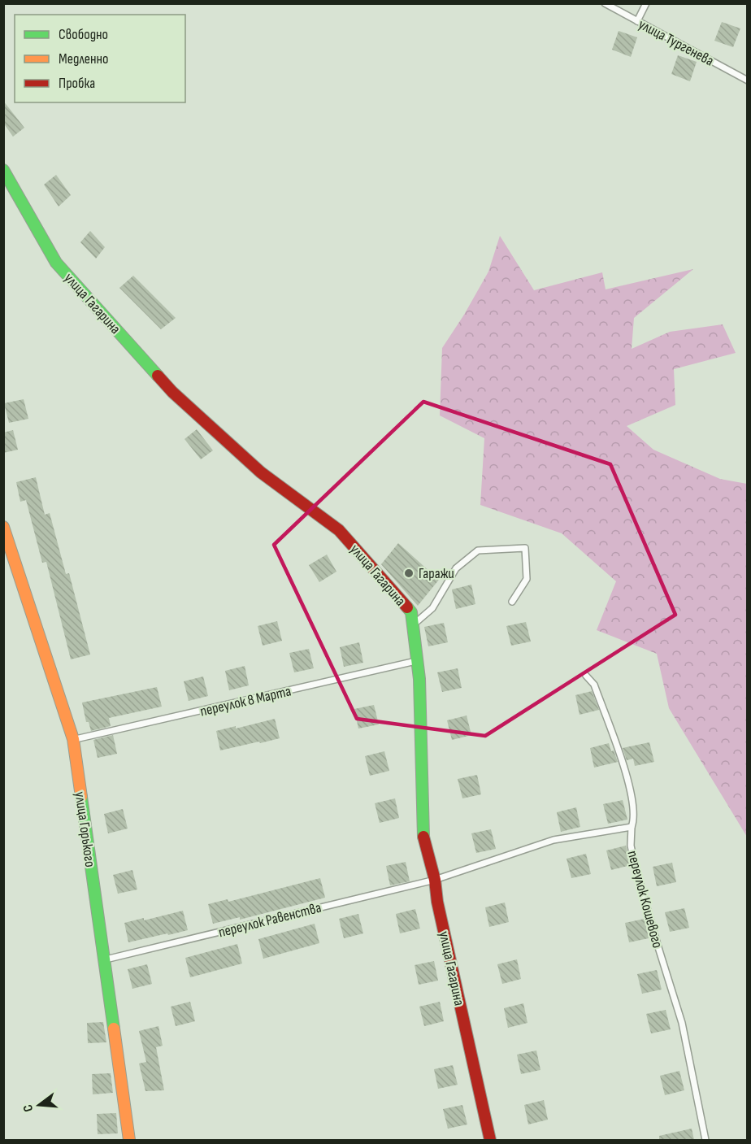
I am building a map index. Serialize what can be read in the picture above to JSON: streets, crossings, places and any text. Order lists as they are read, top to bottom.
{
  "streets": {
    "street": ["улица Гагарина", "улица Горького"],
    "lane": [
      "улица Тургенева",
      "переулок 8 Марта",
      "переулок Кошевого",
      "переулок Равенства"
    ]
  },
  "crossings": [
    ["улица Гагарина", "переулок 8 Марта"],
    ["улица Гагарина", "переулок Равенства"],
    ["переулок 8 Марта", "улица Горького"],
    ["улица Горького", "переулок Равенства"]
  ],
  "places": ["Гаражи"],
  "legend": ["Свободно", "Медленно", "Пробка"],
  "north": "left"
}
